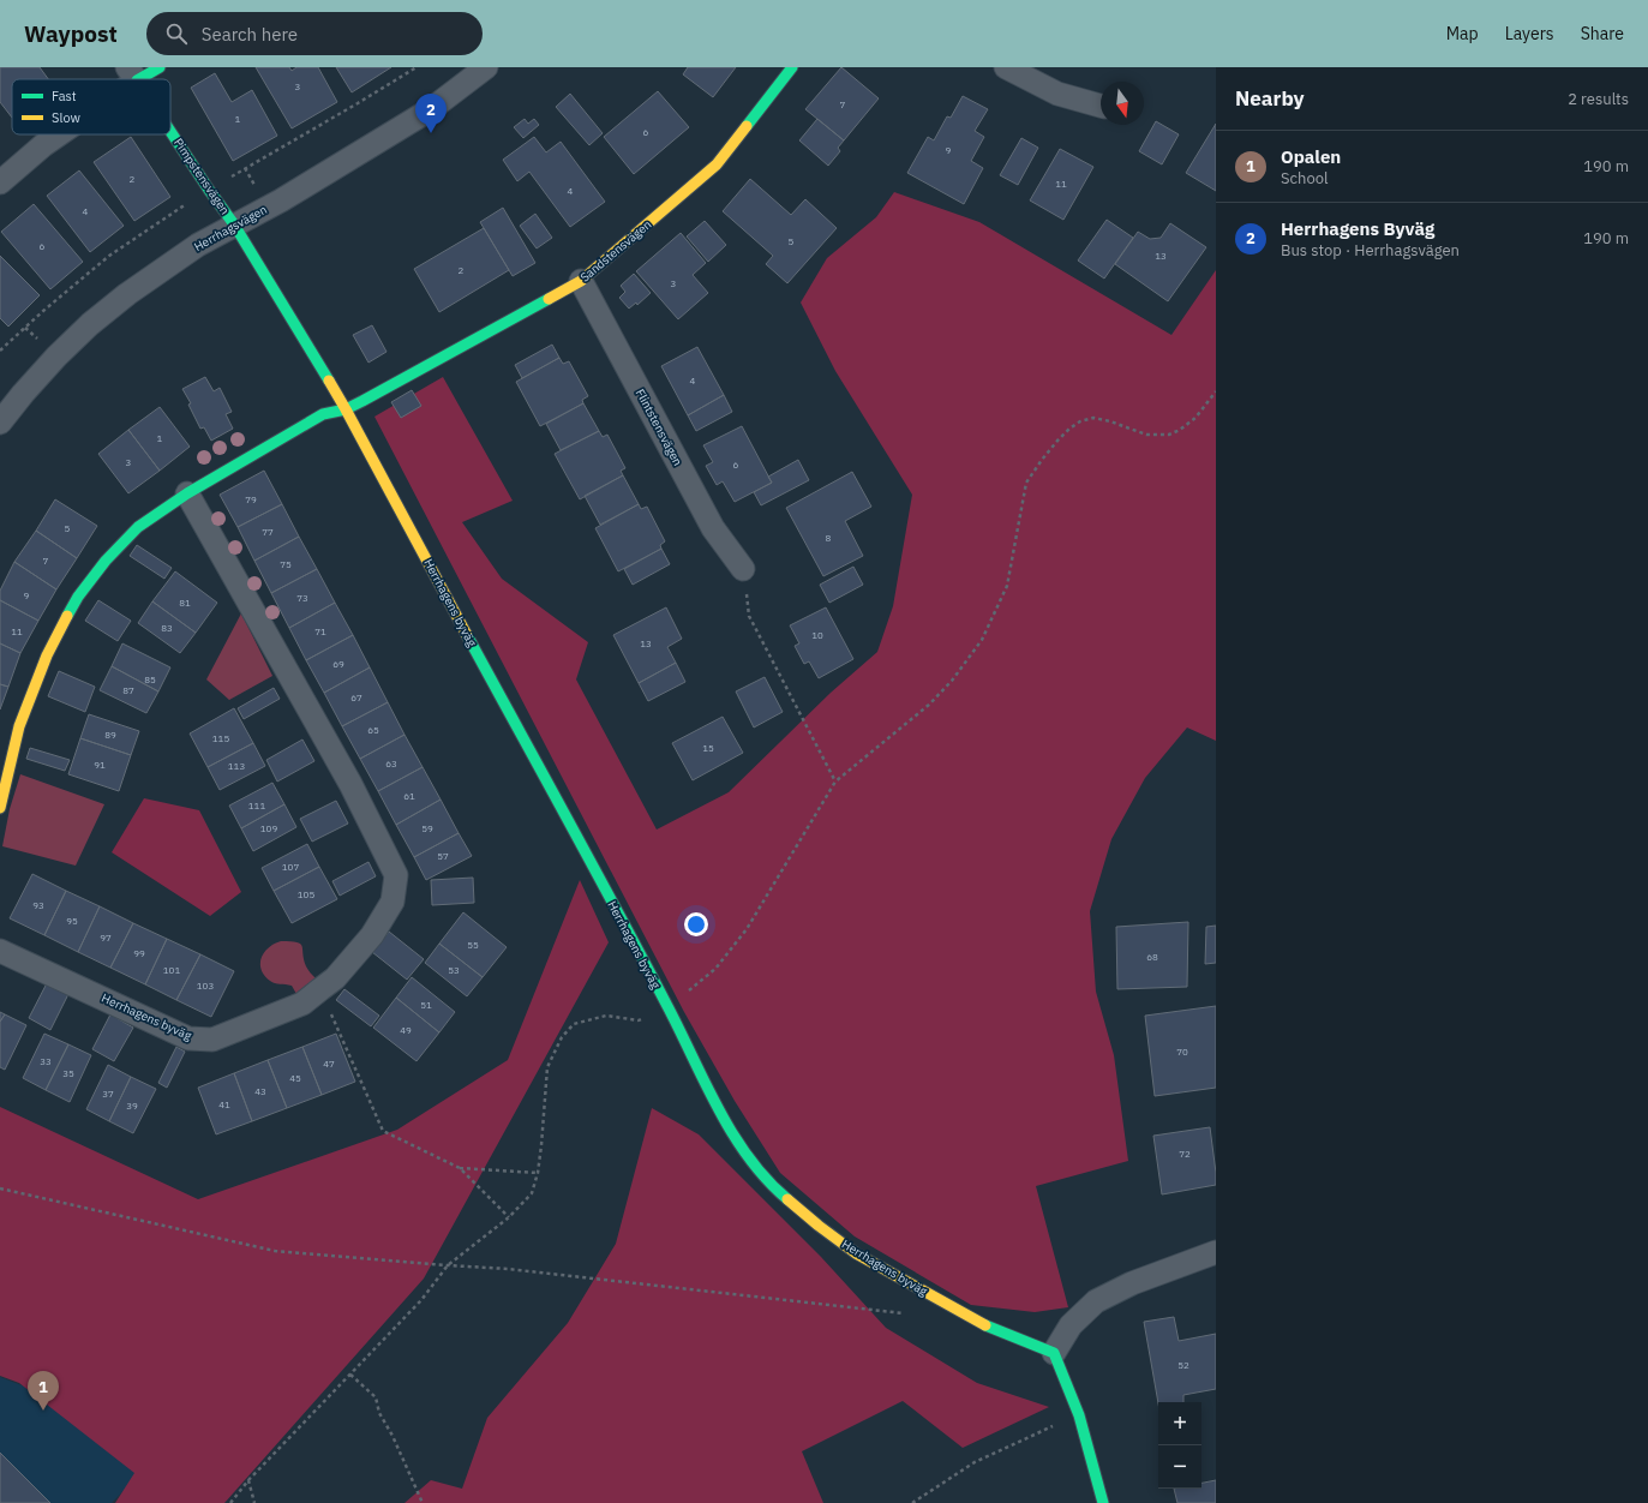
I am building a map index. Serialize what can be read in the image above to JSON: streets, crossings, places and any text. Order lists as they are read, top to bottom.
{
  "streets": {
    "street": [
      "Pimpstensvägen",
      "Herrhagsvägen",
      "Sandstensvägen",
      "Flintstensvägen",
      "Herrhagens byväg"
    ]
  },
  "crossings": [
    ["Pimpstensvägen", "Herrhagsvägen"],
    ["Pimpstensvägen", "Herrhagens byväg"],
    ["Herrhagsvägen", "Herrhagens byväg"],
    ["Sandstensvägen", "Flintstensvägen"],
    ["Sandstensvägen", "Herrhagens byväg"]
  ],
  "house_numbers": [
    "3",
    "7",
    "1",
    "6",
    "9",
    "2",
    "11",
    "4",
    "4",
    "5",
    "6",
    "13",
    "2",
    "3",
    "4",
    "1",
    "3",
    "6",
    "79",
    "5",
    "77",
    "8",
    "7",
    "75",
    "9",
    "73",
    "81",
    "83",
    "11",
    "71",
    "10",
    "13",
    "69",
    "85",
    "87",
    "67",
    "65",
    "89",
    "115",
    "15",
    "63",
    "91",
    "113",
    "61",
    "111",
    "109",
    "59",
    "57",
    "107",
    "105",
    "93",
    "95",
    "97",
    "55",
    "99",
    "68",
    "101",
    "53",
    "103",
    "51",
    "49",
    "70",
    "33",
    "47",
    "35",
    "45",
    "43",
    "37",
    "41",
    "39",
    "72",
    "52"
  ],
  "legend": ["Fast", "Slow"],
  "north": "bottom",
  "page": {
    "header": "Waypost",
    "search": "Search here",
    "nav": ["Map", "Layers", "Share"],
    "heading": ["Nearby", "2 results"],
    "pins": ["2", "1"],
    "list": [
      {
        "mark": "1",
        "name": "Opalen",
        "note": "School",
        "value": "190 m"
      },
      {
        "mark": "2",
        "name": "Herrhagens Byväg",
        "note": "Bus stop · Herrhagsvägen",
        "value": "190 m"
      }
    ],
    "map_buttons": ["+", "−"]
  }
}
